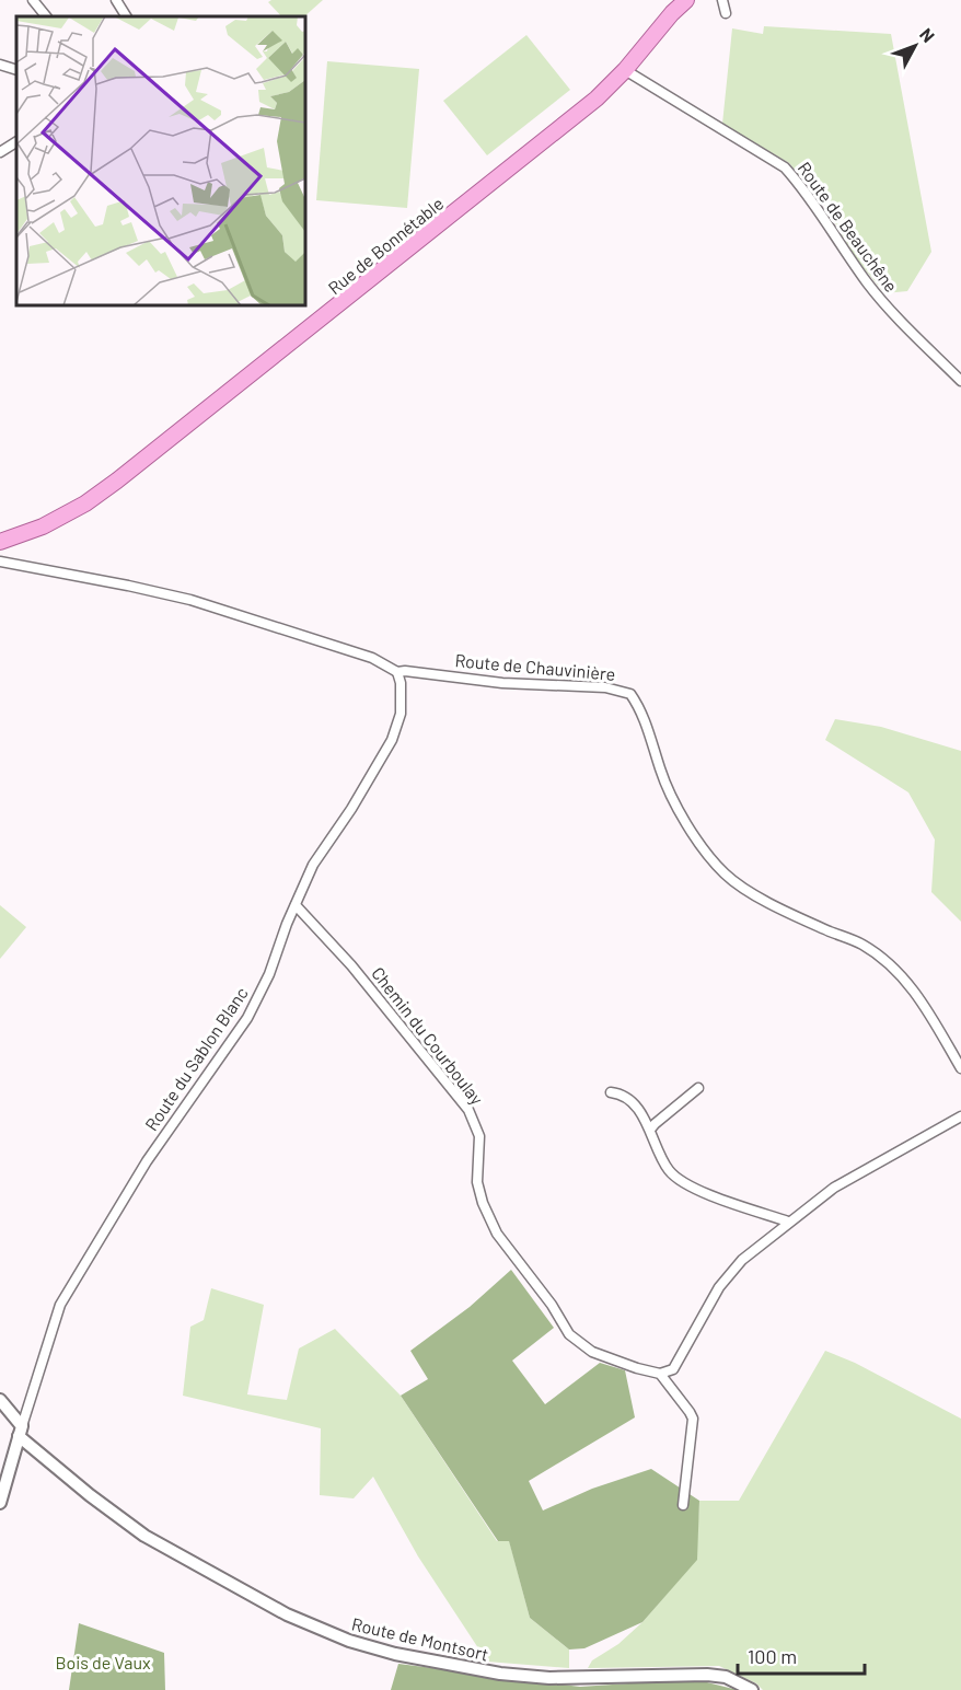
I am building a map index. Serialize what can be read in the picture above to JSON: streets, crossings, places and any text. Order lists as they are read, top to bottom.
{
  "streets": {
    "main road": ["Rue de Bonnétable"],
    "street": [
      "Route de Beauchêne",
      "Route de Chauvinière",
      "Chemin du Courboulay",
      "Route du Sablon Blanc",
      "Route de Montsort"
    ]
  },
  "crossings": [
    ["Route de Beauchêne", "Rue de Bonnétable"],
    ["Route de Chauvinière", "Route du Sablon Blanc"],
    ["Chemin du Courboulay", "Route du Sablon Blanc"],
    ["Route du Sablon Blanc", "Route de Montsort"]
  ],
  "parks": ["Bois de Vaux"],
  "scale_bar": "100 m",
  "north": "top right"
}
